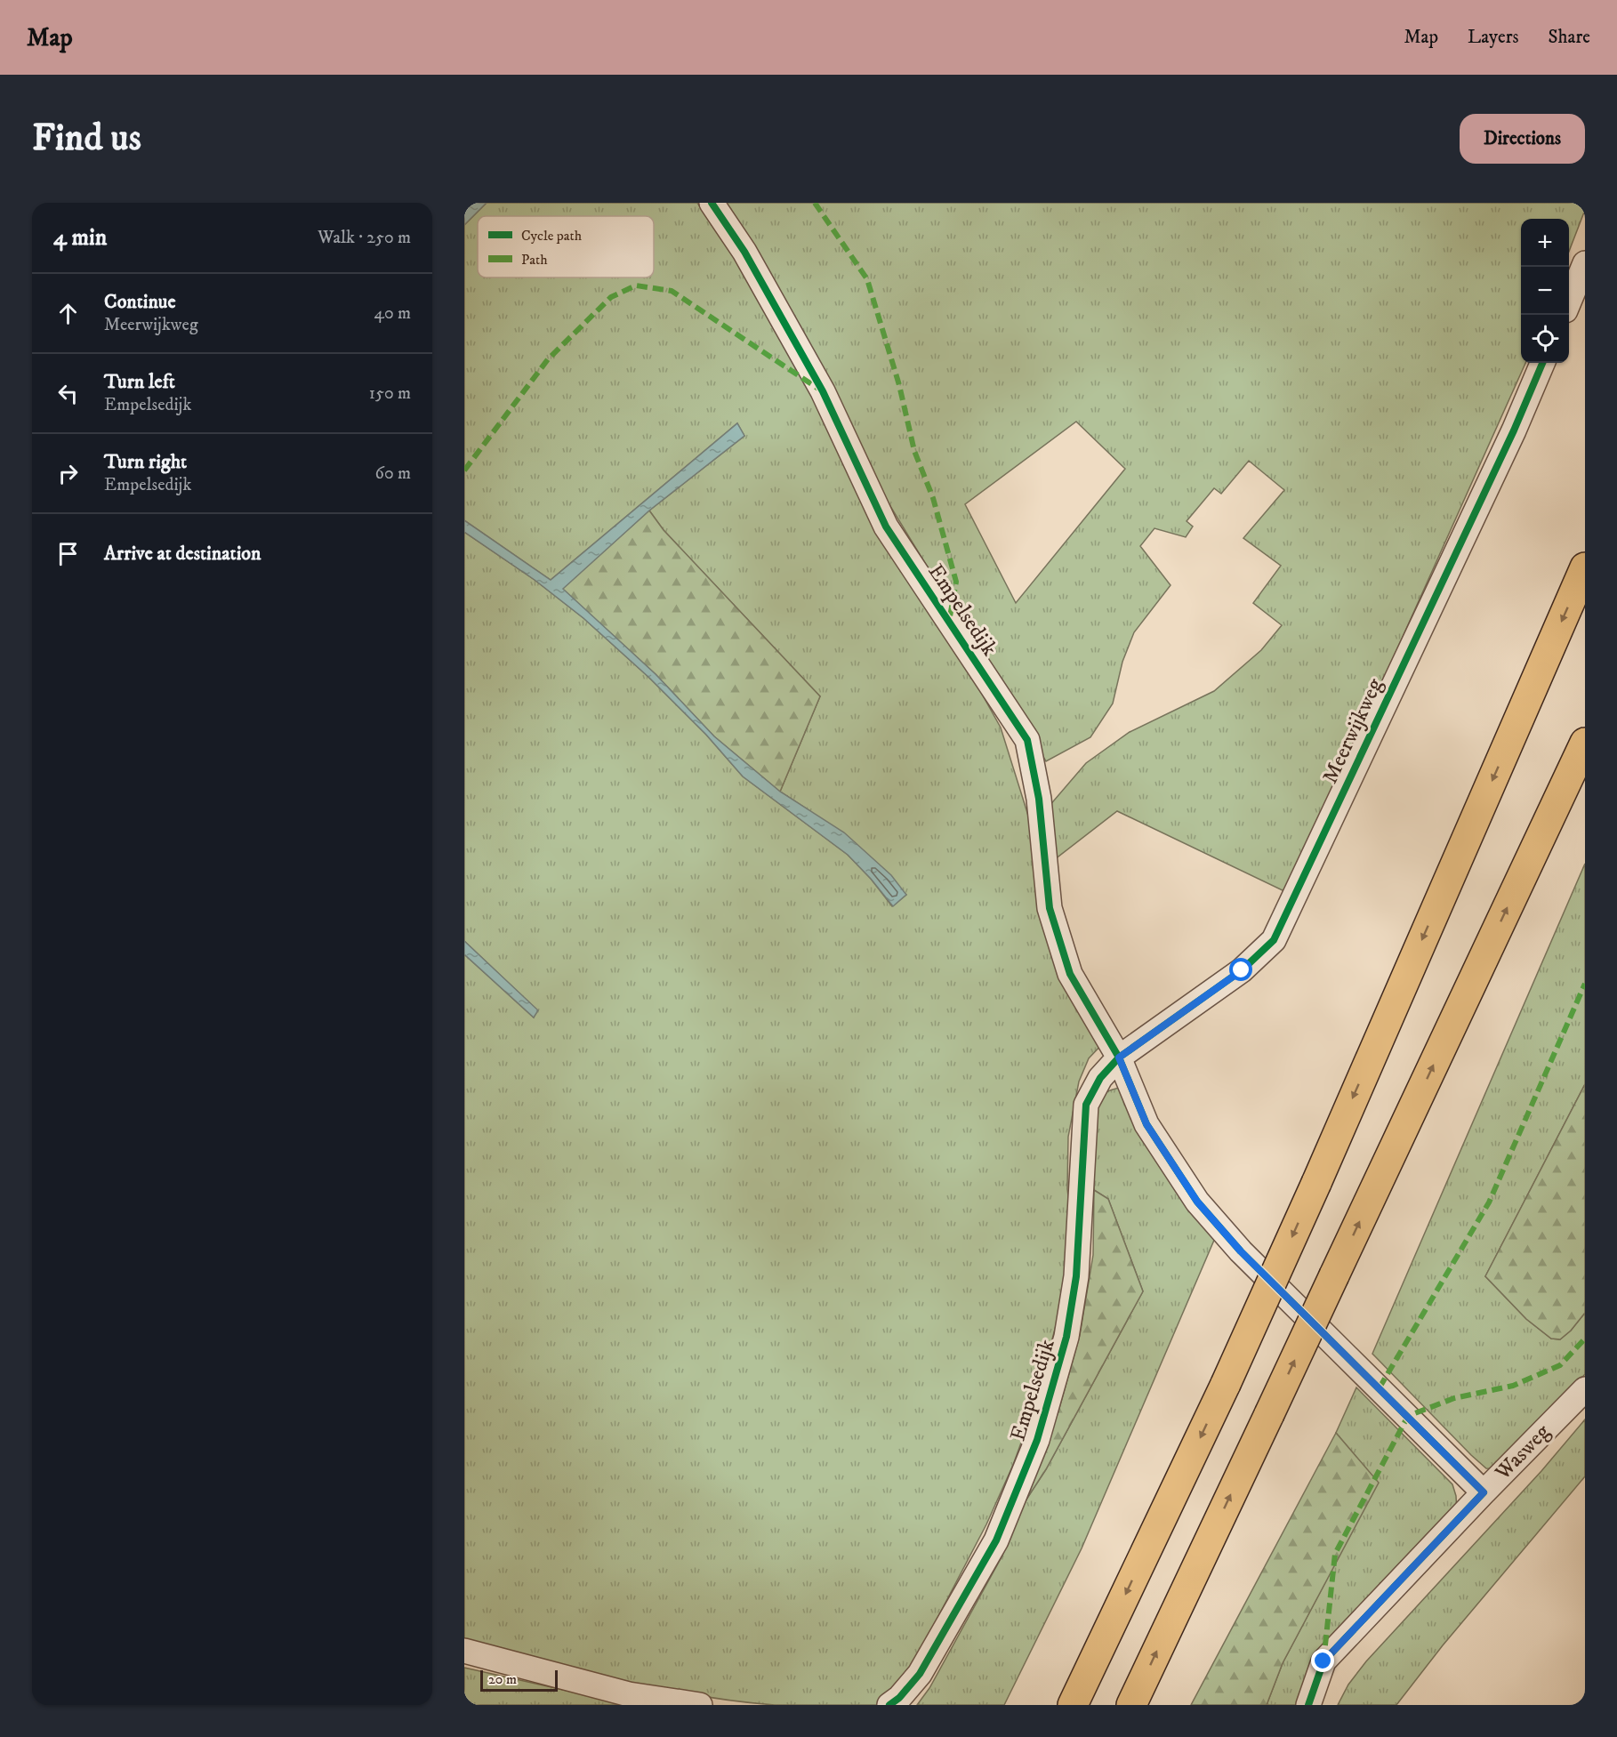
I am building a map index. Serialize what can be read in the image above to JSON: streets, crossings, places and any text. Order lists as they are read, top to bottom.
{
  "streets": {
    "street": ["Empelsedijk", "Meerwijkweg", "Wasweg"]
  },
  "crossings": [
    ["Empelsedijk", "Meerwijkweg"],
    ["Empelsedijk", "Wasweg"]
  ],
  "legend": ["Cycle path", "Path"],
  "scale_bar": "20 m",
  "page": {
    "header": "Map",
    "nav": ["Map", "Layers", "Share"],
    "buttons": "Directions",
    "title": "Find us",
    "heading": ["4 min", "Walk · 250 m"],
    "map_buttons": ["+", "−"],
    "list": [
      ["Continue", "Meerwijkweg", "40 m"],
      ["Turn left", "Empelsedijk", "150 m"],
      ["Turn right", "Empelsedijk", "60 m"],
      "Arrive at destination"
    ],
    "scale": "20 m"
  }
}
